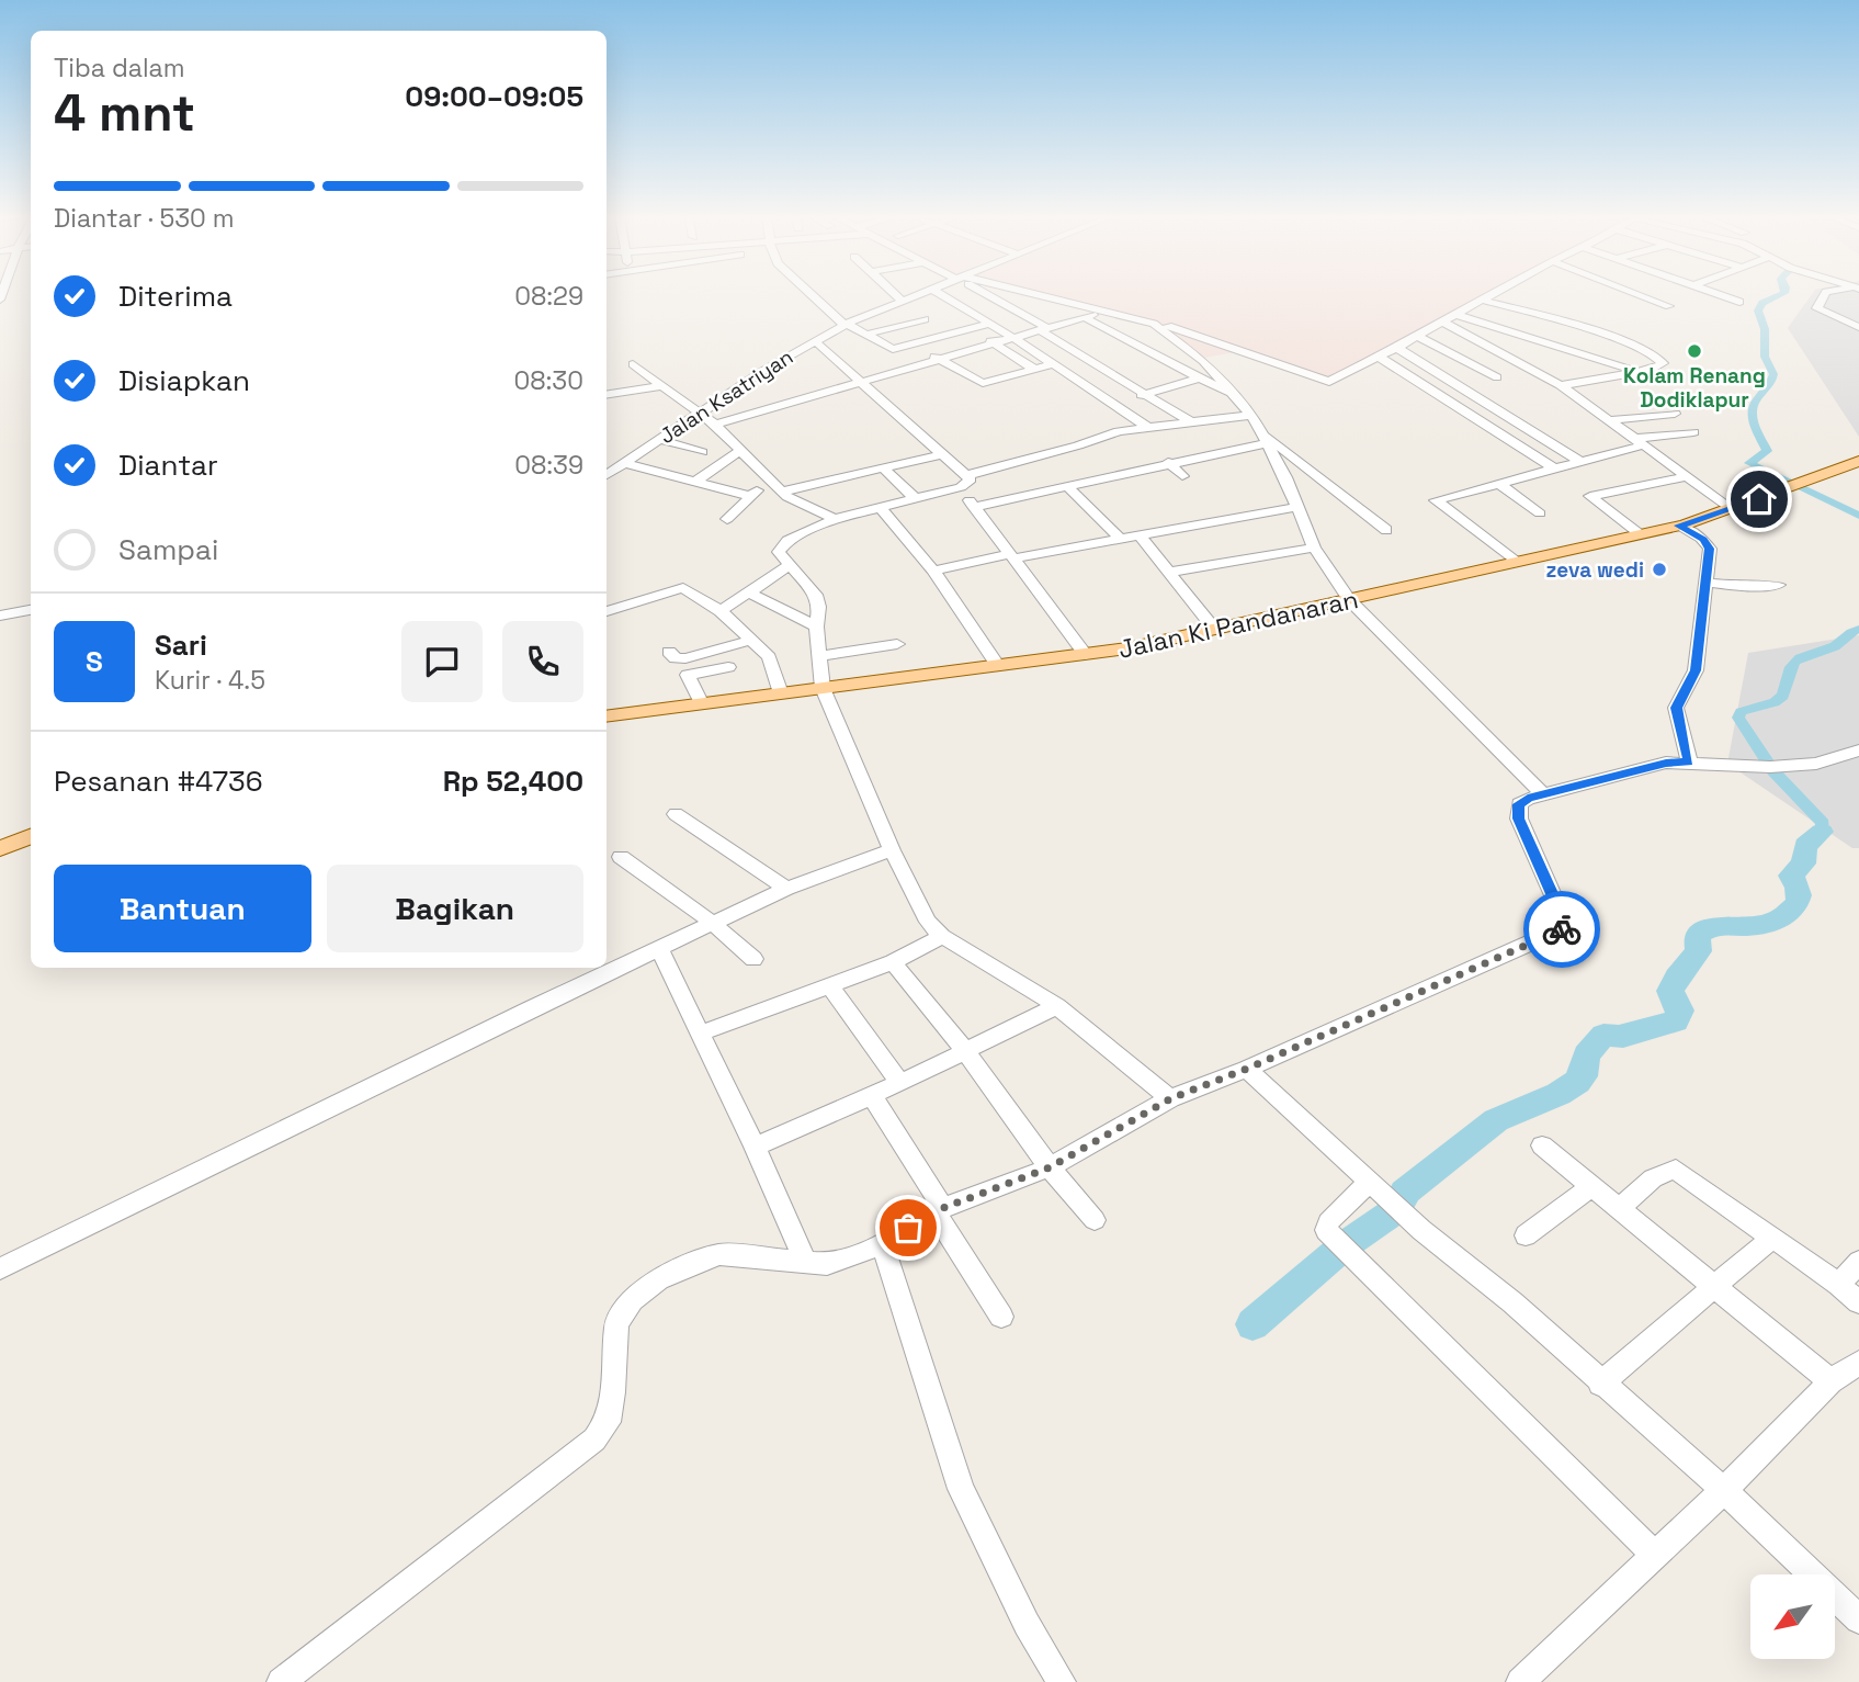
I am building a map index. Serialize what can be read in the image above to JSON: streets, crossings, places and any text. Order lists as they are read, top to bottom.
{
  "streets": {
    "main road": ["Jalan Ki Pandanaran"],
    "street": ["Jalan Ksatriyan"]
  },
  "places": ["Kolam Renang Dodiklapur", "zeva wedi"],
  "north": "bottom left",
  "page": {
    "heading": ["4 mnt", "Tiba dalam", "09:00–09:05"],
    "panel": [
      "Sari",
      "Kurir · 4.5",
      "Pesanan #4736",
      "Rp 52,400"
    ],
    "bar": "Diantar · 530 m",
    "list": [
      ["Diterima", "08:29"],
      ["Disiapkan", "08:30"],
      ["Diantar", "08:39"],
      "Sampai"
    ],
    "round": "S",
    "buttons": ["Bantuan", "Bagikan"]
  }
}
